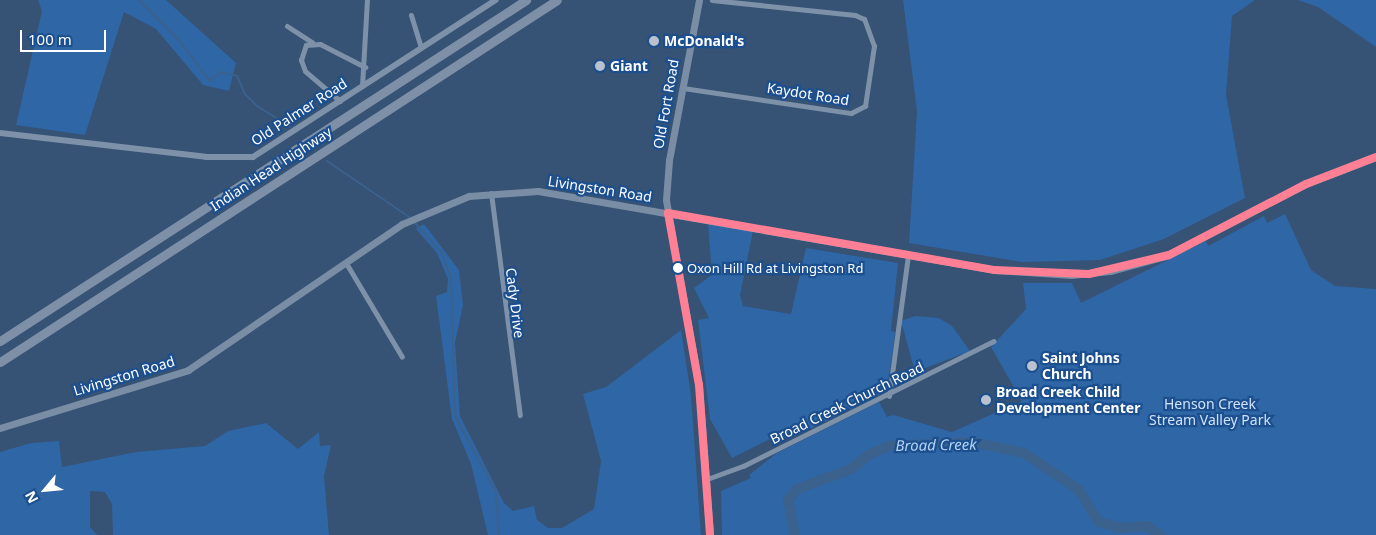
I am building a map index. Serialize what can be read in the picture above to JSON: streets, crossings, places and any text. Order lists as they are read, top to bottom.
{
  "streets": {
    "highway": ["Indian Head Highway"],
    "main road": ["Old Fort Road", "Livingston Road"],
    "street": [
      "Kaydot Road",
      "Old Palmer Road",
      "Cady Drive",
      "Broad Creek Church Road"
    ]
  },
  "crossings": [
    ["Kaydot Road", "Old Fort Road"],
    ["Old Fort Road", "Livingston Road"],
    ["Old Fort Road", "Broad Creek Church Road"],
    ["Livingston Road", "Cady Drive"]
  ],
  "water": ["Broad Creek"],
  "parks": ["Henson Creek Stream Valley Park"],
  "places": [
    "McDonald's",
    "Giant",
    "Oxon Hill Rd at Livingston Rd",
    "Saint Johns Church",
    "Broad Creek Child Development Center"
  ],
  "scale_bar": "100 m",
  "north": "bottom left"
}
